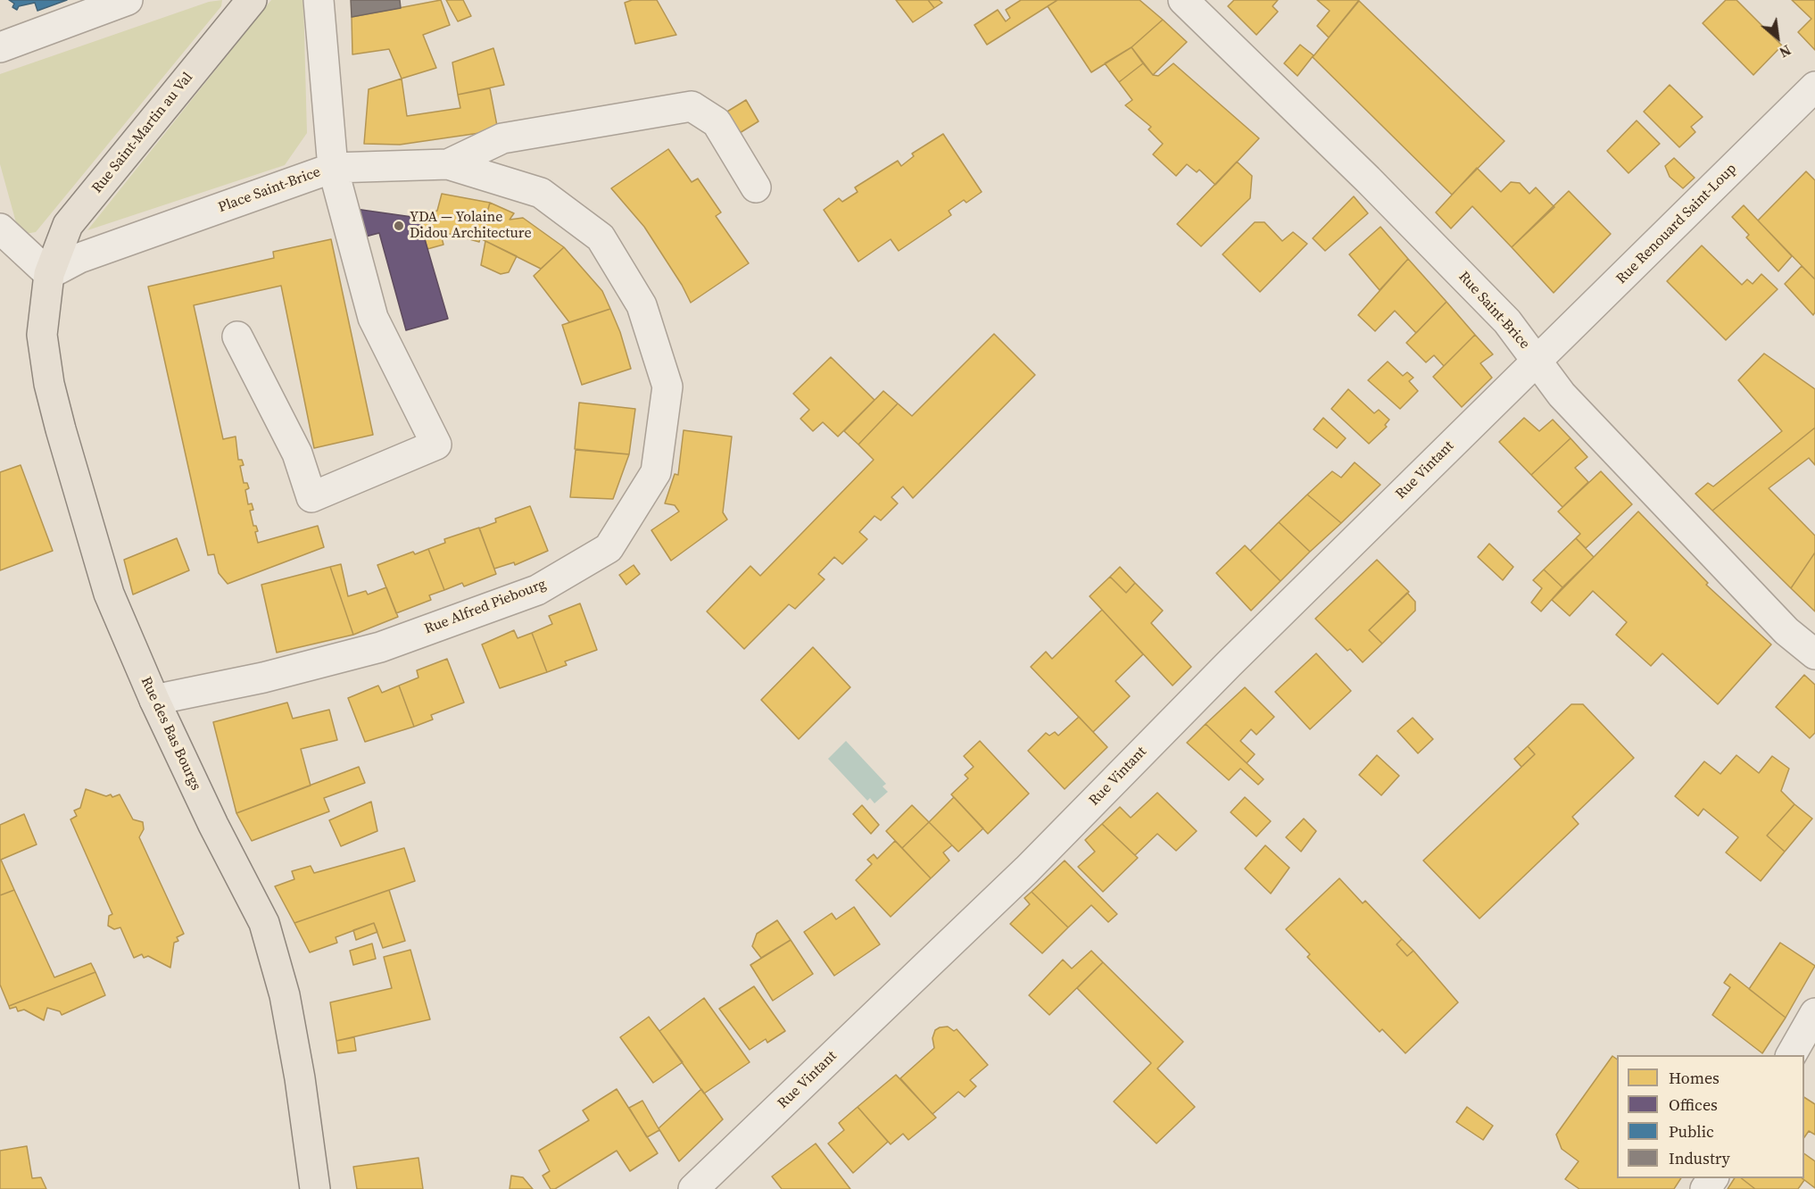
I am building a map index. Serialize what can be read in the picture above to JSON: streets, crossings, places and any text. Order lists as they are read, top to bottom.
{
  "streets": {
    "main road": ["Rue Saint-Martin au Val", "Rue des Bas Bourgs"],
    "street": [
      "Place Saint-Brice",
      "Rue Renouard Saint-Loup",
      "Rue Saint-Brice",
      "Rue Vintant",
      "Rue Alfred Piebourg"
    ]
  },
  "crossings": [
    ["Rue Saint-Martin au Val", "Place Saint-Brice"],
    ["Rue Saint-Martin au Val", "Rue des Bas Bourgs"],
    ["Place Saint-Brice", "Rue Alfred Piebourg"],
    ["Place Saint-Brice", "Rue des Bas Bourgs"],
    ["Rue Renouard Saint-Loup", "Rue Saint-Brice"],
    ["Rue Renouard Saint-Loup", "Rue Vintant"],
    ["Rue Saint-Brice", "Rue Vintant"],
    ["Rue Alfred Piebourg", "Rue des Bas Bourgs"]
  ],
  "places": ["YDA — Yolaine Didou Architecture"],
  "legend": [
    "Homes",
    "Offices",
    "Public",
    "Industry"
  ],
  "north": "bottom right"
}
